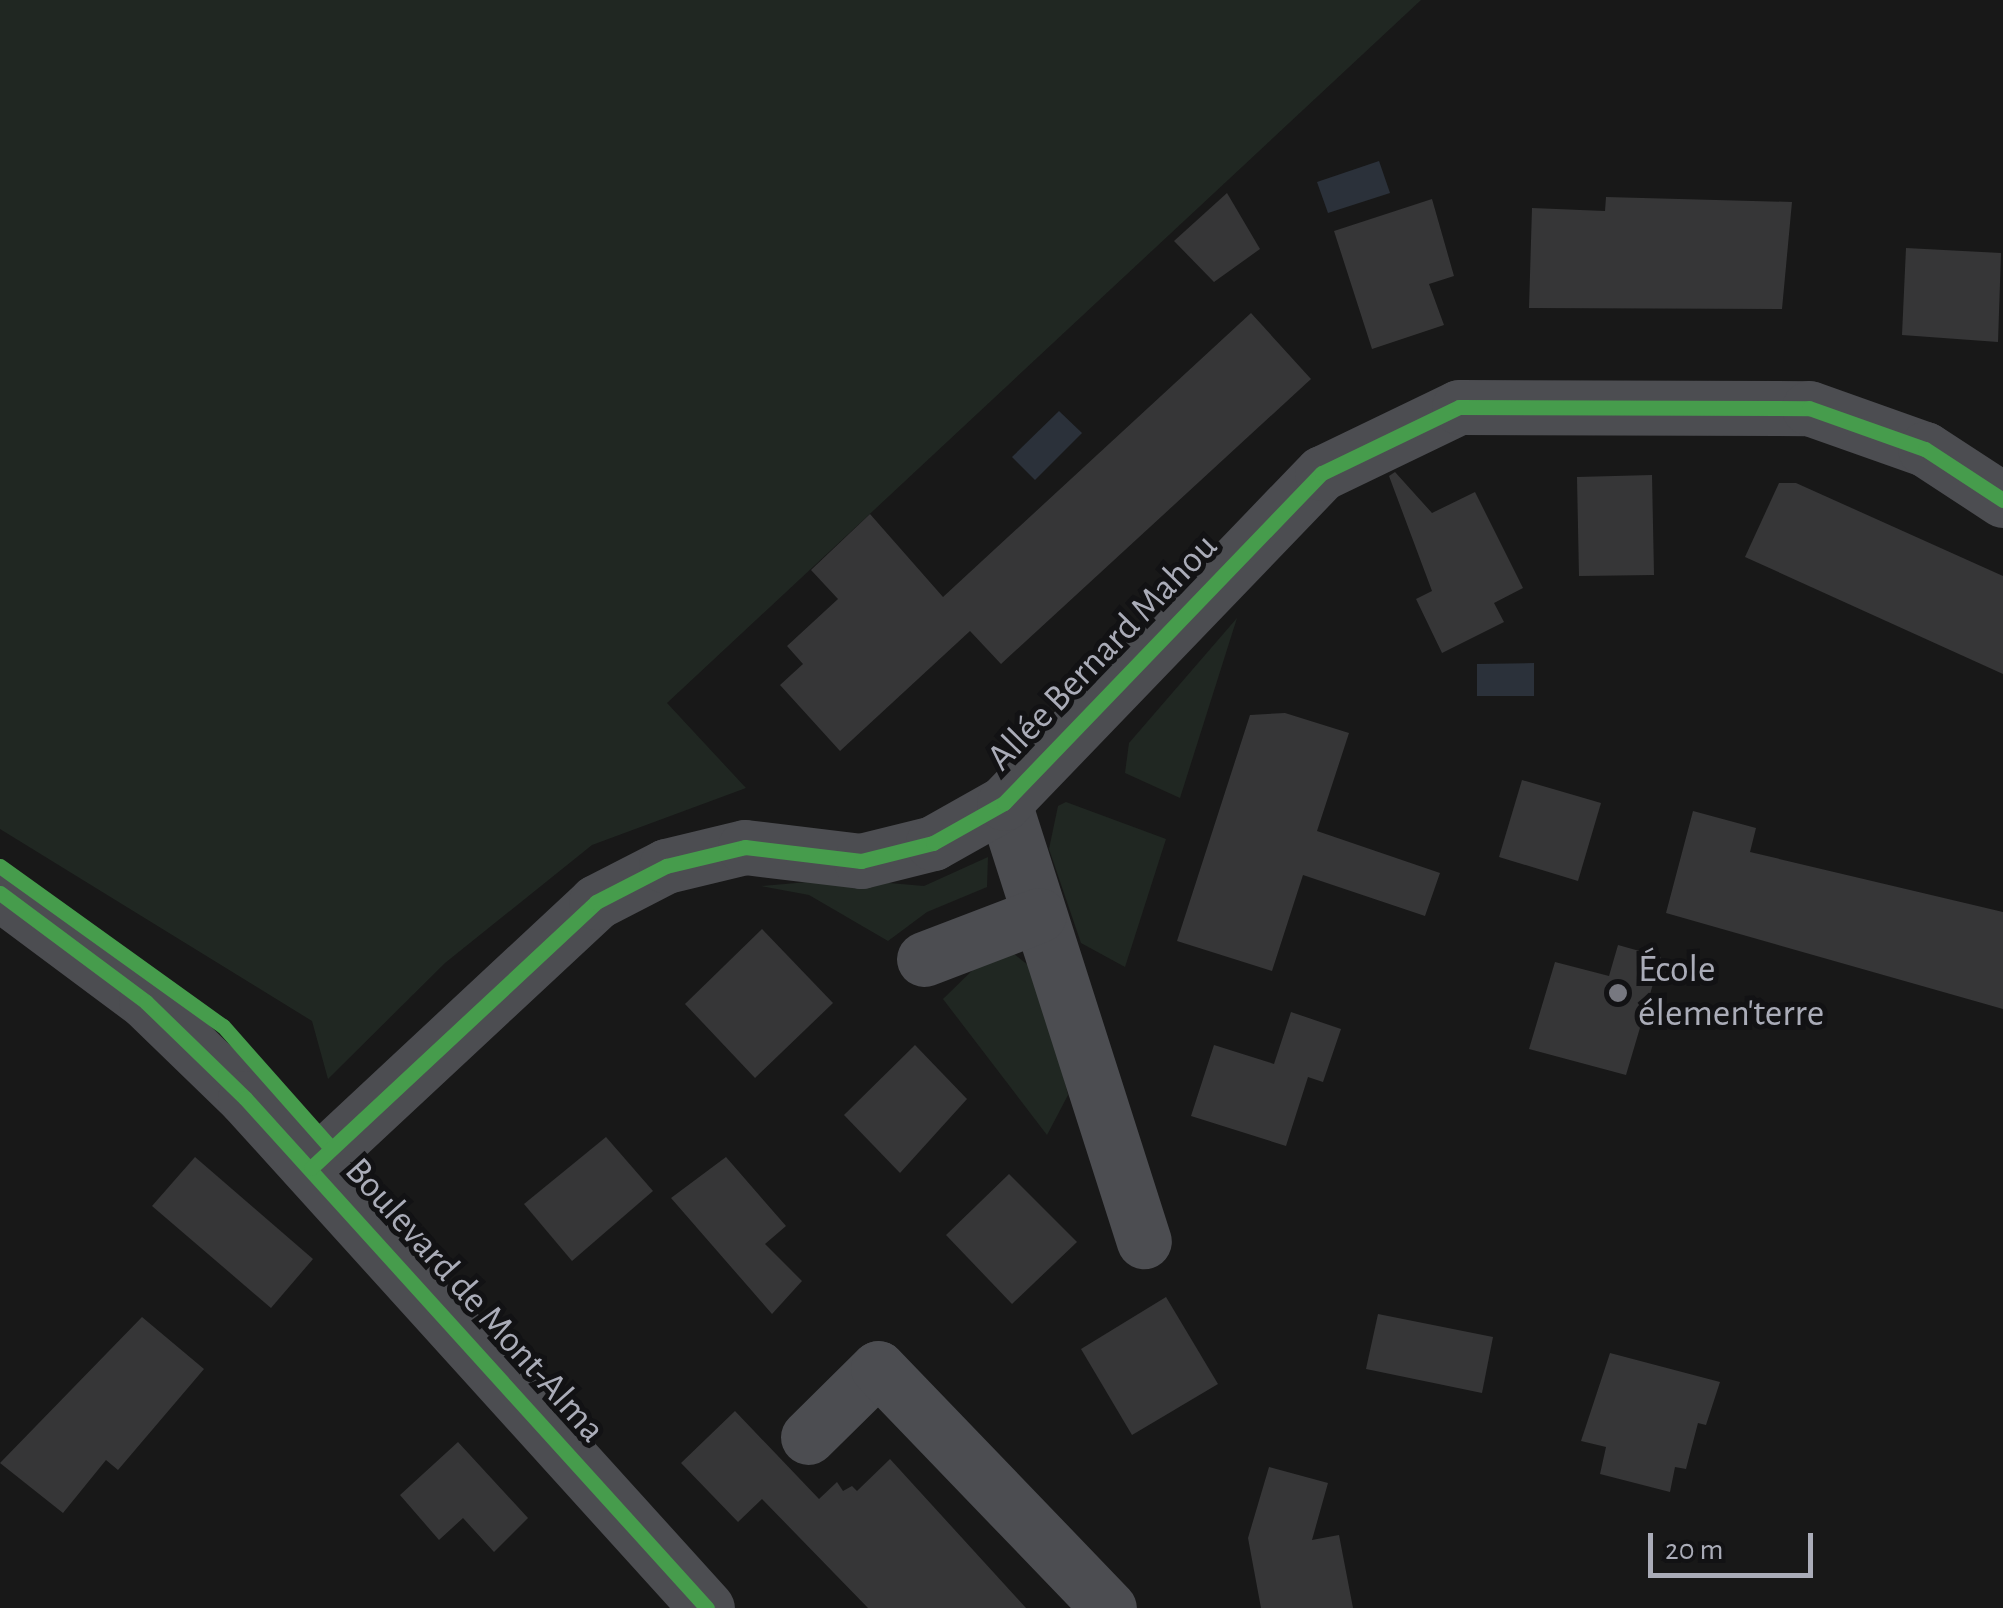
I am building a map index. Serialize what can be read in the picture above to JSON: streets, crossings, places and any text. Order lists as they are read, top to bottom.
{
  "streets": {
    "street": ["Allée Bernard Mahou", "Boulevard de Mont-Alma"]
  },
  "crossings": [
    ["Allée Bernard Mahou", "Boulevard de Mont-Alma"]
  ],
  "places": ["École élemen'terre"],
  "scale_bar": "20 m"
}
